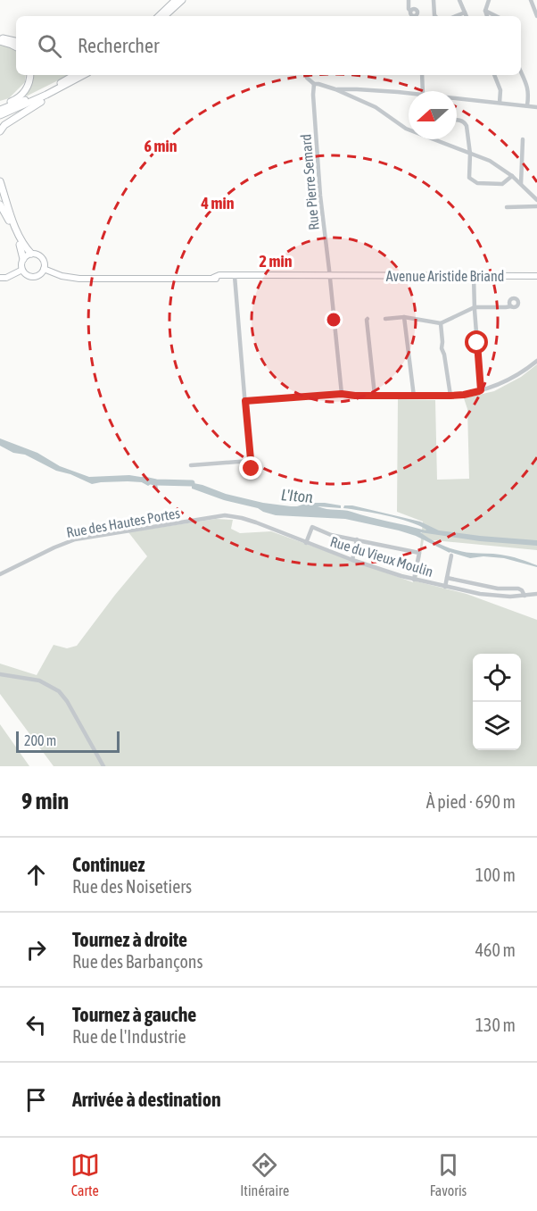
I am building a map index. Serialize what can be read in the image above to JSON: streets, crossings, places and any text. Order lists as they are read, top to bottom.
{
  "streets": {
    "main road": ["Avenue Aristide Briand"],
    "street": ["Rue Pierre Semard", "Rue des Hautes Portes", "Rue du Vieux Moulin"]
  },
  "crossings": [
    ["Rue Pierre Semard", "Avenue Aristide Briand"],
    ["Rue des Hautes Portes", "Rue du Vieux Moulin"]
  ],
  "water": ["L'Iton"],
  "scale_bar": "200 m",
  "north": "left",
  "page": {
    "search": "Rechercher",
    "scale": "200 m",
    "heading": ["9 min", "À pied · 690 m"],
    "list": [
      ["Continuez", "Rue des Noisetiers", "100 m"],
      ["Tournez à droite", "Rue des Barbançons", "460 m"],
      ["Tournez à gauche", "Rue de l'Industrie", "130 m"],
      "Arrivée à destination"
    ],
    "nav": ["Carte", "Itinéraire", "Favoris"]
  },
  "rings": ["6 min", "4 min", "2 min"]
}
